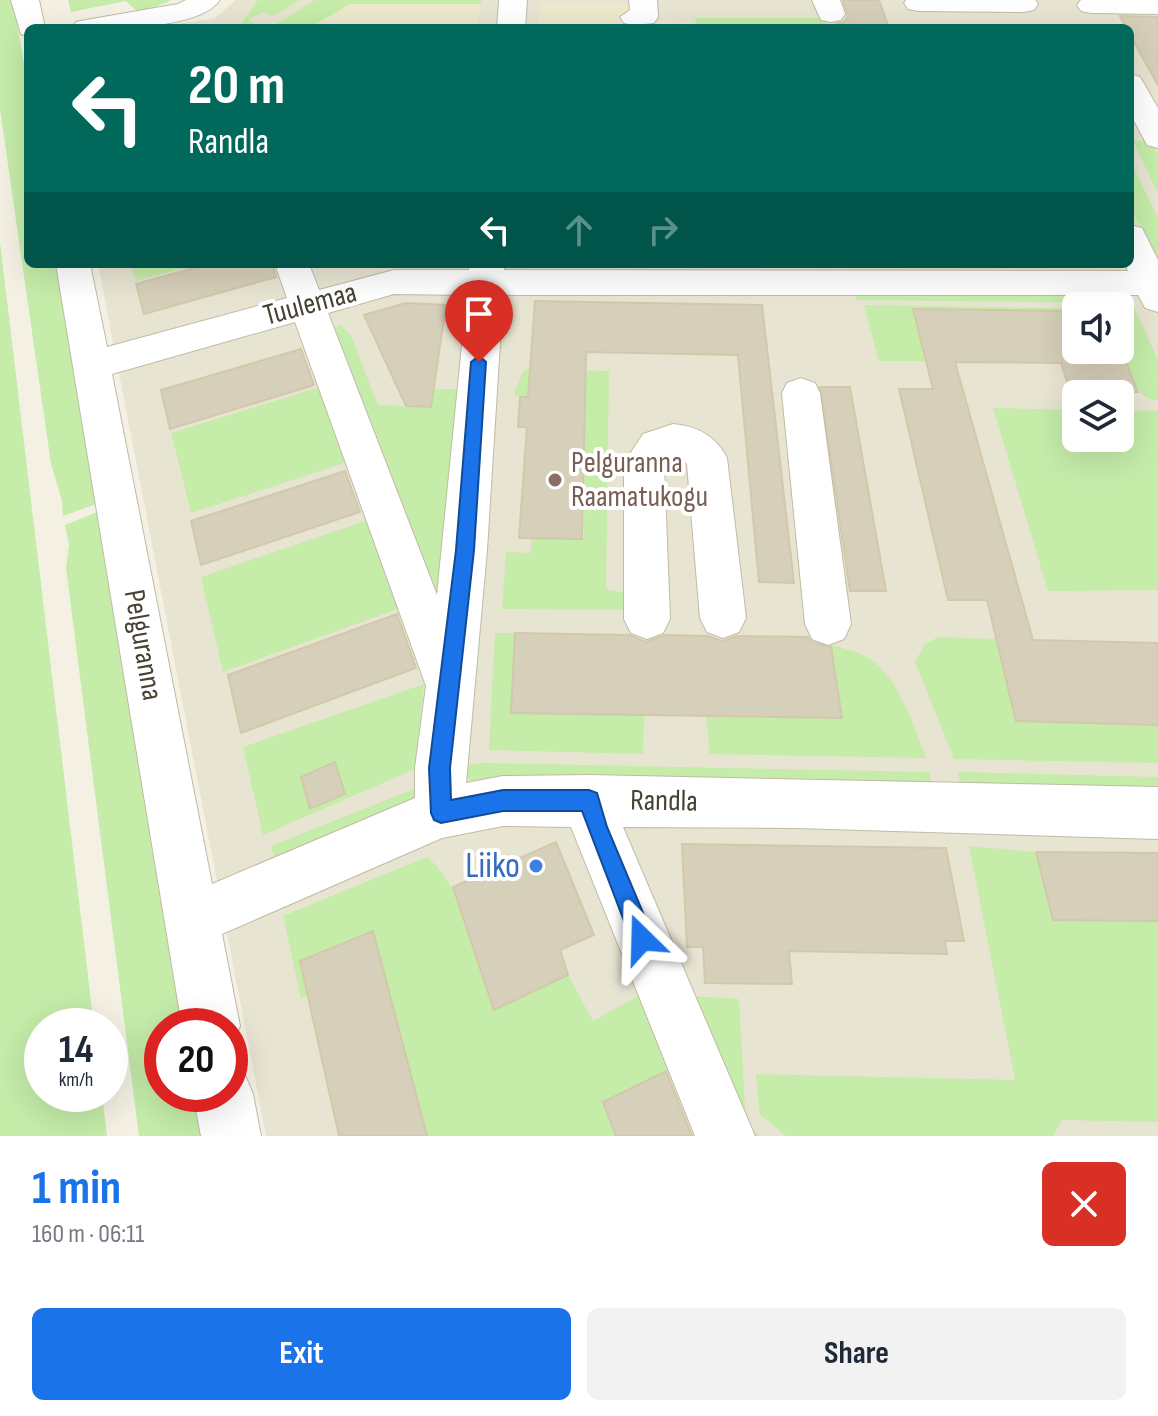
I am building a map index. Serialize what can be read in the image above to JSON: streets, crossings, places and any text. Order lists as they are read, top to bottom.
{
  "streets": {
    "street": ["Tuulemaa", "Pelguranna", "Randla"]
  },
  "crossings": [
    ["Tuulemaa", "Pelguranna"],
    ["Pelguranna", "Randla"]
  ],
  "places": ["Pelguranna Raamatukogu", "Liiko"],
  "page": {
    "turn": ["20 m", "Randla"],
    "speed": "14 km/h",
    "limit": "20",
    "heading": ["1 min", "160 m · 06:11"],
    "buttons": ["Exit", "Share"]
  }
}
